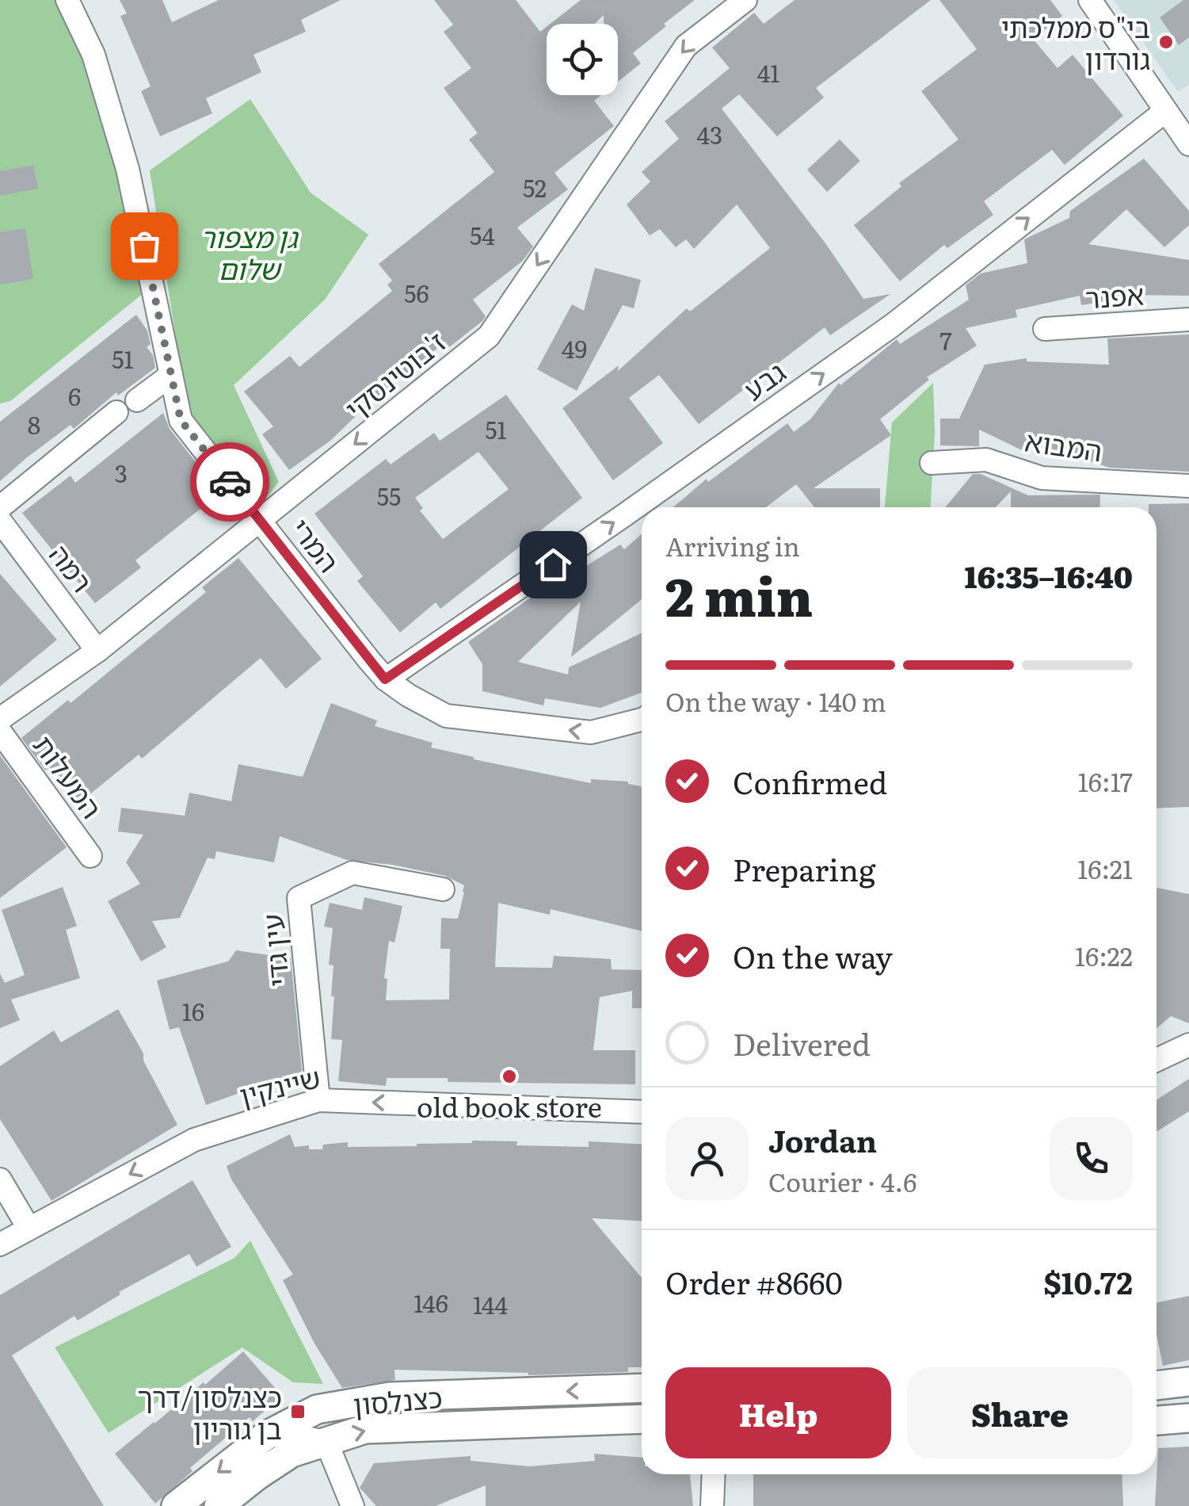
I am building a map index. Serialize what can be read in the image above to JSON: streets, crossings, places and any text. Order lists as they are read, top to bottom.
{
  "streets": {
    "street": [
      "אפנר",
      "ז'בוטינסקי",
      "גבע",
      "המבוא",
      "המרי",
      "רמה",
      "המעלות",
      "עין גדי",
      "שיינקין",
      "כצנלסון"
    ]
  },
  "crossings": [
    ["ז'בוטינסקי", "המרי"],
    ["ז'בוטינסקי", "רמה"],
    ["גבע", "המרי"],
    ["עין גדי", "שיינקין"]
  ],
  "one_way": ["ז'בוטינסקי", "גבע", "שיינקין"],
  "parks": ["גן מצפור שלום"],
  "places": {
    "other": ["בי\"ס ממלכתי גורדון", "old book store"],
    "transit": ["כצנלסון/דרך בן גוריון"]
  },
  "house_numbers": [
    "41",
    "43",
    "52",
    "54",
    "56",
    "7",
    "49",
    "51",
    "6",
    "8",
    "51",
    "3",
    "55",
    "16",
    "146",
    "144"
  ],
  "page": {
    "heading": ["2 min", "Arriving in", "16:35–16:40"],
    "panel": [
      "Jordan",
      "Courier · 4.6",
      "Order #8660",
      "$10.72"
    ],
    "bar": "On the way · 140 m",
    "list": [
      ["Confirmed", "16:17"],
      ["Preparing", "16:21"],
      ["On the way", "16:22"],
      "Delivered"
    ],
    "buttons": ["Help", "Share"]
  }
}
